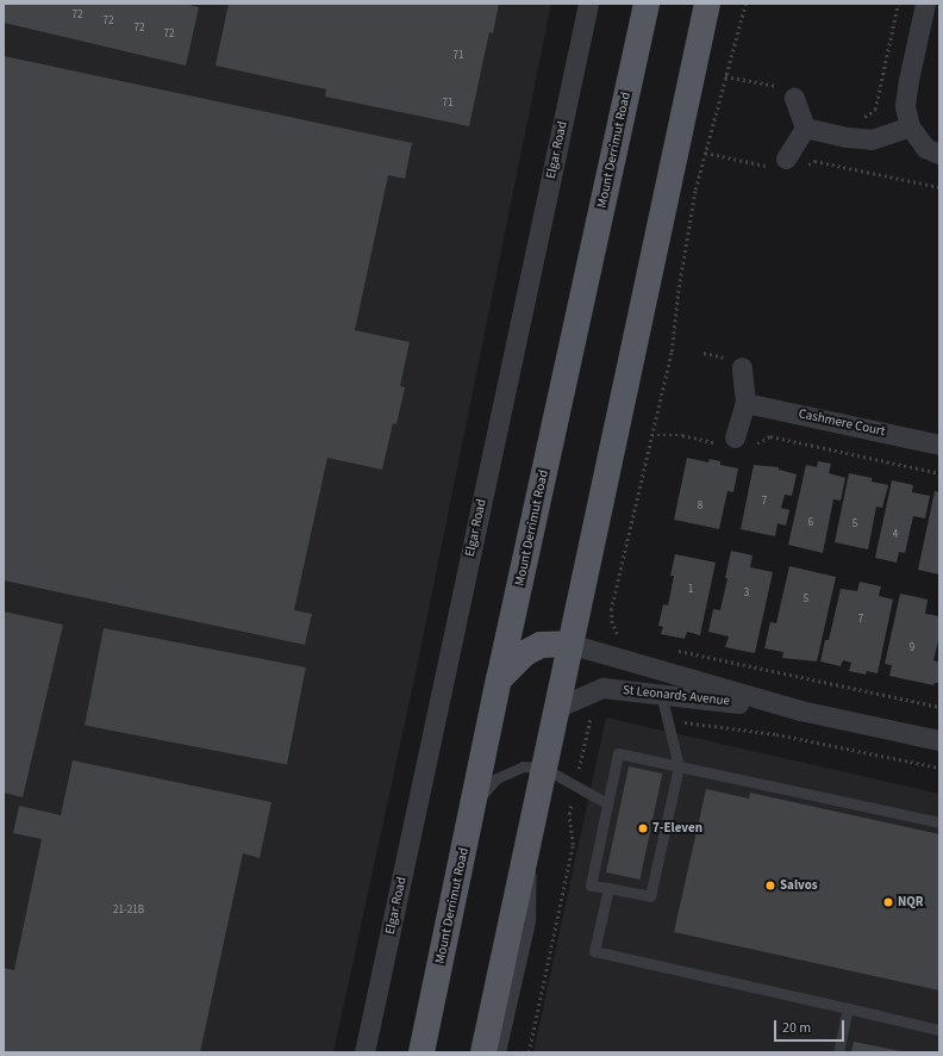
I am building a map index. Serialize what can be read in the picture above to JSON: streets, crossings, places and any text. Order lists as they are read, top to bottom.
{
  "streets": {
    "main road": ["Mount Derrimut Road"],
    "street": ["Elgar Road", "Cashmere Court", "St Leonards Avenue"]
  },
  "places": ["7-Eleven", "Salvos", "NQR"],
  "house_numbers": [
    "72",
    "72",
    "72",
    "72",
    "71",
    "71",
    "7",
    "8",
    "6",
    "5",
    "4",
    "1",
    "3",
    "5",
    "7",
    "9",
    "21-21B"
  ],
  "scale_bar": "20 m"
}
